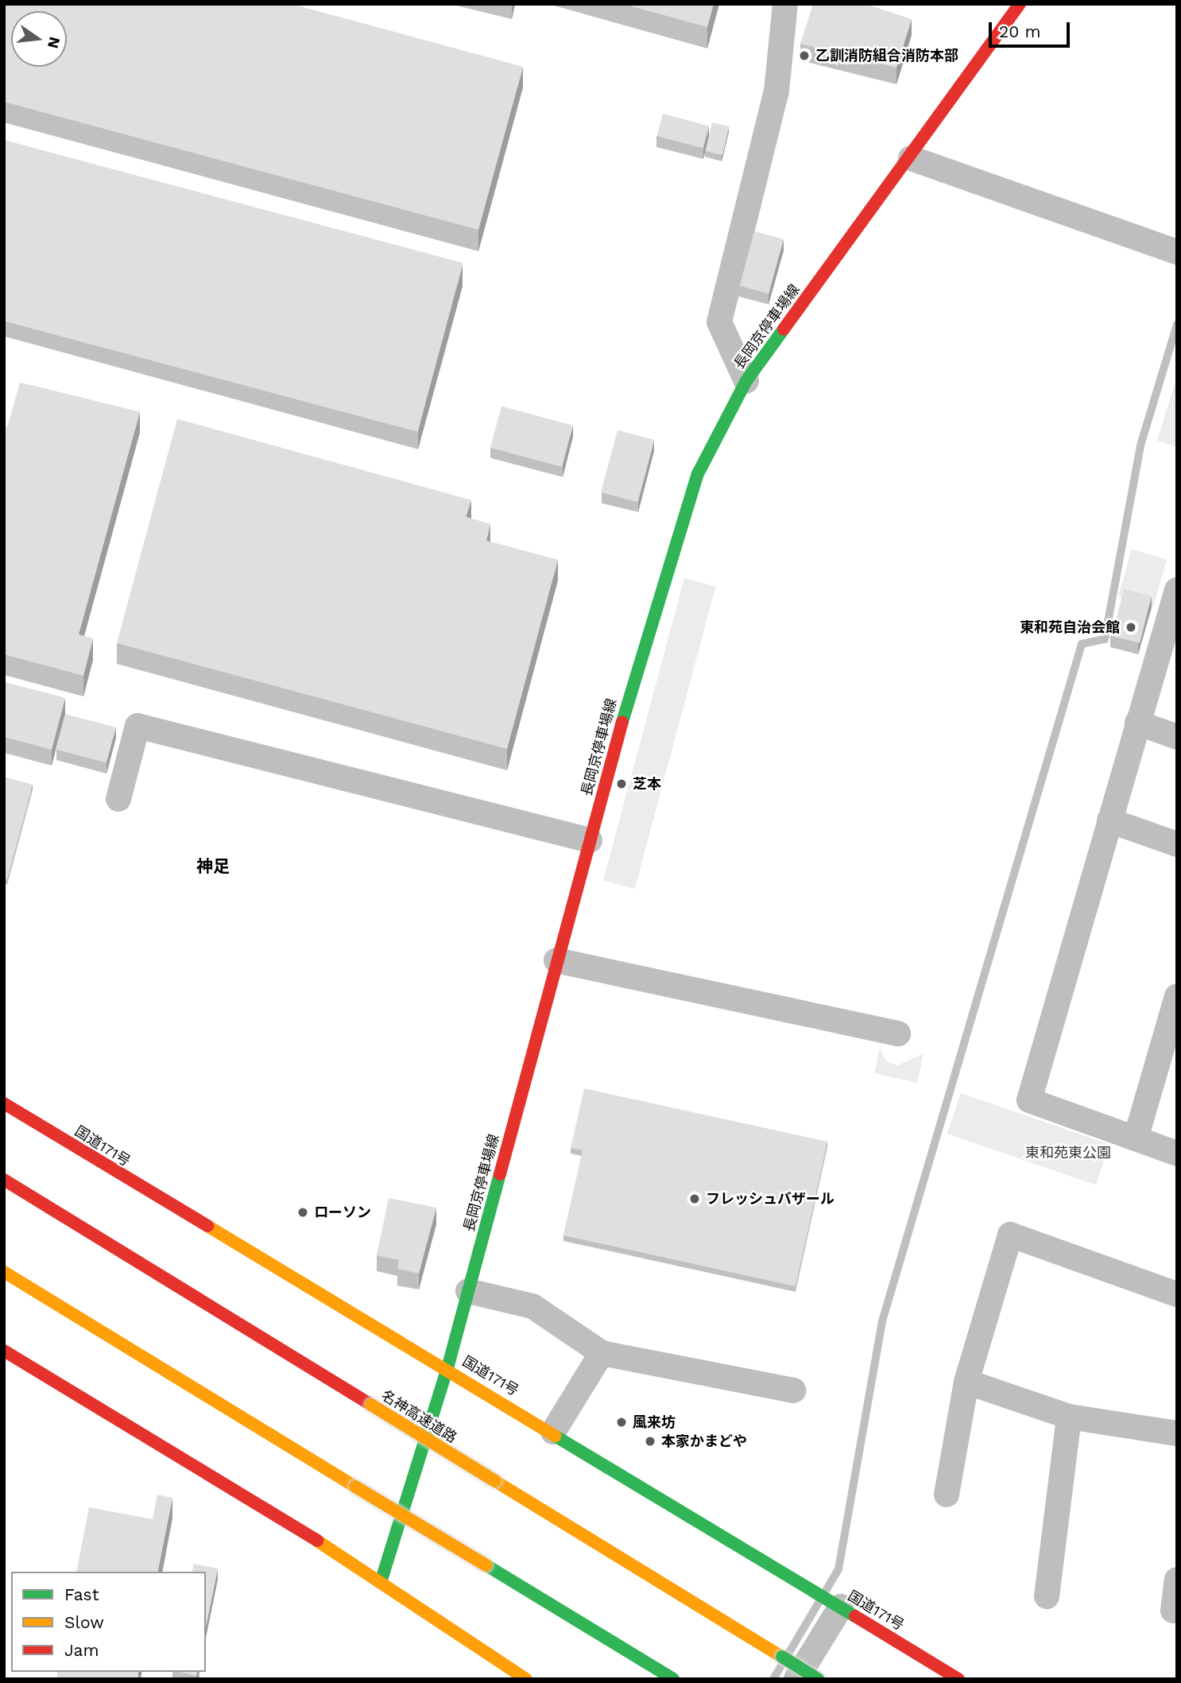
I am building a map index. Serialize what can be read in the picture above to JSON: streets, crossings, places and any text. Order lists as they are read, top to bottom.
{
  "streets": {
    "main road": ["長岡京停車場線", "国道171号", "名神高速道路"]
  },
  "crossings": [
    ["長岡京停車場線", "国道171号"]
  ],
  "districts": ["神足"],
  "parks": ["東和苑東公園"],
  "places": [
    "乙訓消防組合消防本部",
    "東和苑自治会館",
    "芝本",
    "フレッシュバザール",
    "ローソン",
    "風来坊",
    "本家かまどや"
  ],
  "legend": ["Fast", "Slow", "Jam"],
  "scale_bar": "20 m",
  "north": "right"
}
